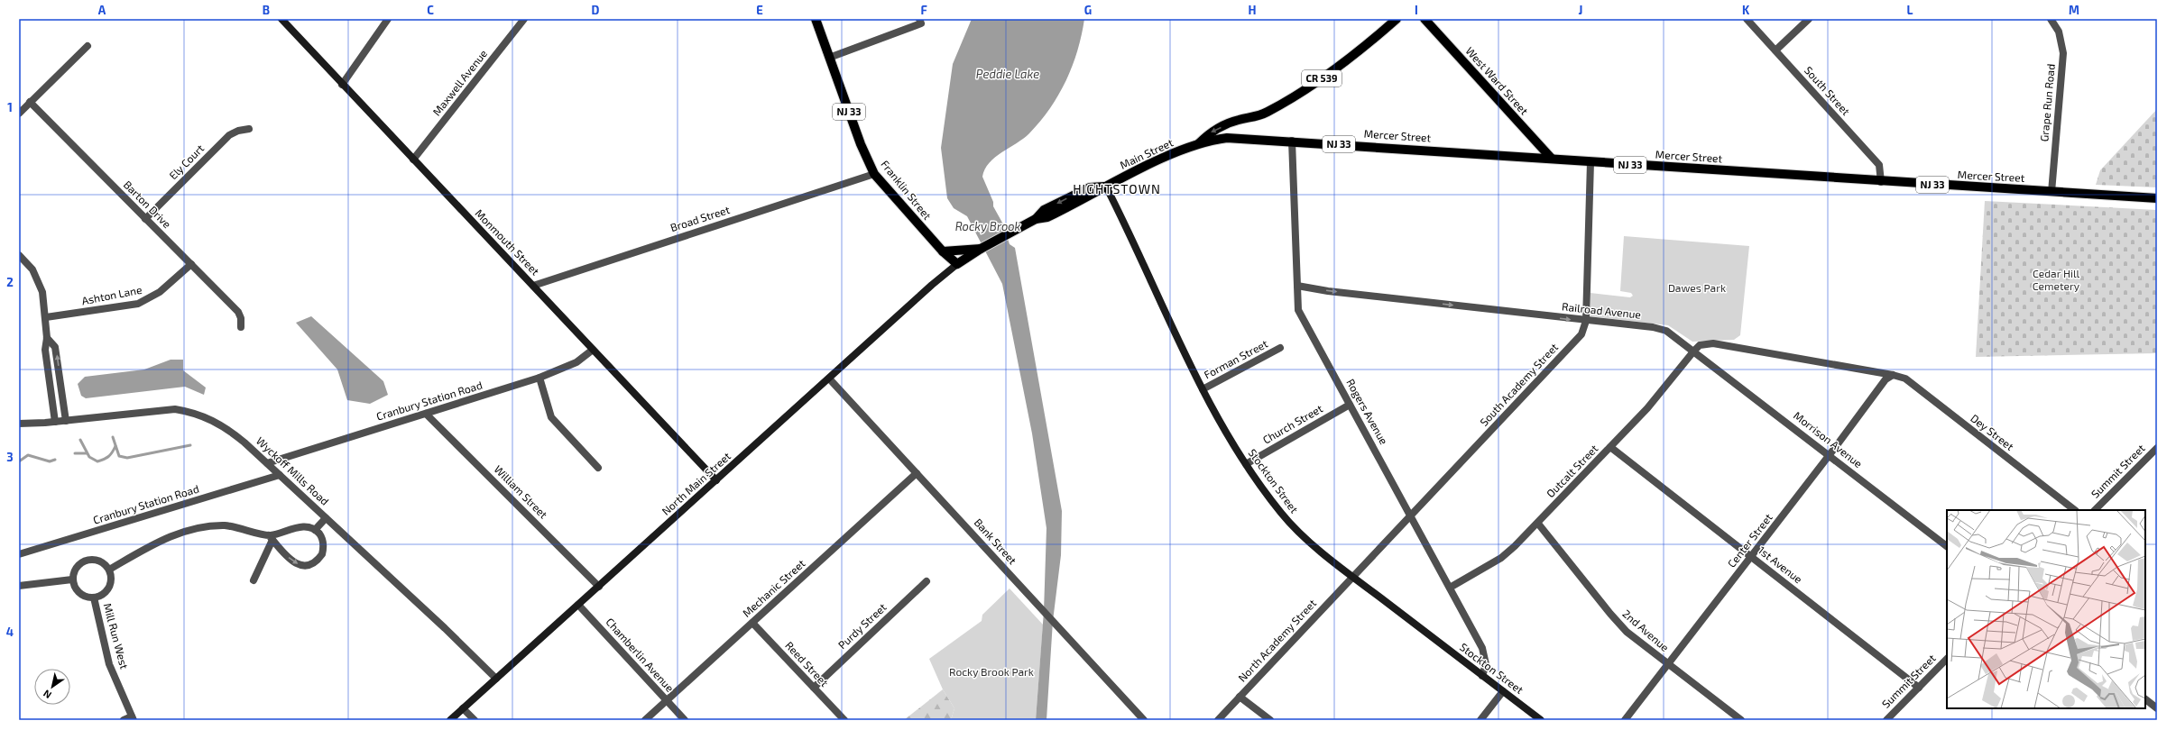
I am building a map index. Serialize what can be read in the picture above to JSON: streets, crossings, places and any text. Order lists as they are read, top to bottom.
{
  "streets": {
    "main road": [
      "CR 539",
      "West Ward Street",
      "NJ 33",
      "Mercer Street",
      "Main Street",
      "Franklin Street"
    ],
    "street": [
      "Maxwell Avenue",
      "South Street",
      "Grape Run Road",
      "Ely Court",
      "Barton Drive",
      "Broad Street",
      "Monmouth Street",
      "Ashton Lane",
      "Railroad Avenue",
      "Forman Street",
      "South Academy Street",
      "Cranbury Station Road",
      "Rogers Avenue",
      "Church Street",
      "Dey Street",
      "Morrison Avenue",
      "Wyckoff Mills Road",
      "Outcalt Street",
      "Summit Street",
      "Stockton Street",
      "North Main Street",
      "William Street",
      "Center Street",
      "Bank Street",
      "1st Avenue",
      "Mechanic Street",
      "Purdy Street",
      "2nd Avenue",
      "Mill Run West",
      "North Academy Street",
      "Chamberlin Avenue",
      "Reed Street"
    ]
  },
  "crossings": [
    ["CR 539", "Mercer Street"],
    ["CR 539", "Main Street"],
    ["West Ward Street", "Mercer Street"],
    ["Maxwell Avenue", "Monmouth Street"],
    ["South Street", "Mercer Street"],
    ["Grape Run Road", "Mercer Street"],
    ["Mercer Street", "Main Street"],
    ["Mercer Street", "South Academy Street"],
    ["Mercer Street", "Rogers Avenue"],
    ["Main Street", "Franklin Street"],
    ["Main Street", "Stockton Street"],
    ["Main Street", "North Main Street"],
    ["Ely Court", "Barton Drive"],
    ["Franklin Street", "Broad Street"],
    ["Franklin Street", "North Main Street"],
    ["Barton Drive", "Ashton Lane"],
    ["Broad Street", "Monmouth Street"],
    ["Monmouth Street", "Cranbury Station Road"],
    ["Monmouth Street", "North Main Street"],
    ["Railroad Avenue", "South Academy Street"],
    ["Railroad Avenue", "Rogers Avenue"],
    ["Railroad Avenue", "Morrison Avenue"],
    ["Railroad Avenue", "Outcalt Street"],
    ["Forman Street", "Stockton Street"],
    ["South Academy Street", "Rogers Avenue"],
    ["South Academy Street", "Stockton Street"],
    ["South Academy Street", "North Academy Street"],
    ["Cranbury Station Road", "Wyckoff Mills Road"],
    ["Cranbury Station Road", "William Street"],
    ["Rogers Avenue", "Church Street"],
    ["Rogers Avenue", "Outcalt Street"],
    ["Rogers Avenue", "Stockton Street"],
    ["Church Street", "Stockton Street"],
    ["Dey Street", "Center Street"],
    ["Morrison Avenue", "Outcalt Street"],
    ["Morrison Avenue", "Center Street"],
    ["Wyckoff Mills Road", "North Main Street"],
    ["Outcalt Street", "1st Avenue"],
    ["Outcalt Street", "2nd Avenue"],
    ["Summit Street", "1st Avenue"],
    ["Stockton Street", "North Academy Street"],
    ["North Main Street", "William Street"],
    ["North Main Street", "Bank Street"],
    ["North Main Street", "Chamberlin Avenue"],
    ["Center Street", "1st Avenue"],
    ["Center Street", "2nd Avenue"],
    ["Bank Street", "Mechanic Street"],
    ["Mechanic Street", "Chamberlin Avenue"],
    ["Mechanic Street", "Reed Street"],
    ["Purdy Street", "Reed Street"]
  ],
  "one_way": ["Railroad Avenue"],
  "districts": ["HIGHTSTOWN"],
  "water": ["Peddie Lake", "Rocky Brook"],
  "parks": ["Cedar Hill Cemetery", "Dawes Park", "Rocky Brook Park"],
  "north": "bottom left",
  "grid": {
    "columns": [
      "A",
      "B",
      "C",
      "D",
      "E",
      "F",
      "G",
      "H",
      "I",
      "J",
      "K",
      "L",
      "M"
    ],
    "rows": [
      "1",
      "2",
      "3",
      "4"
    ]
  }
}
